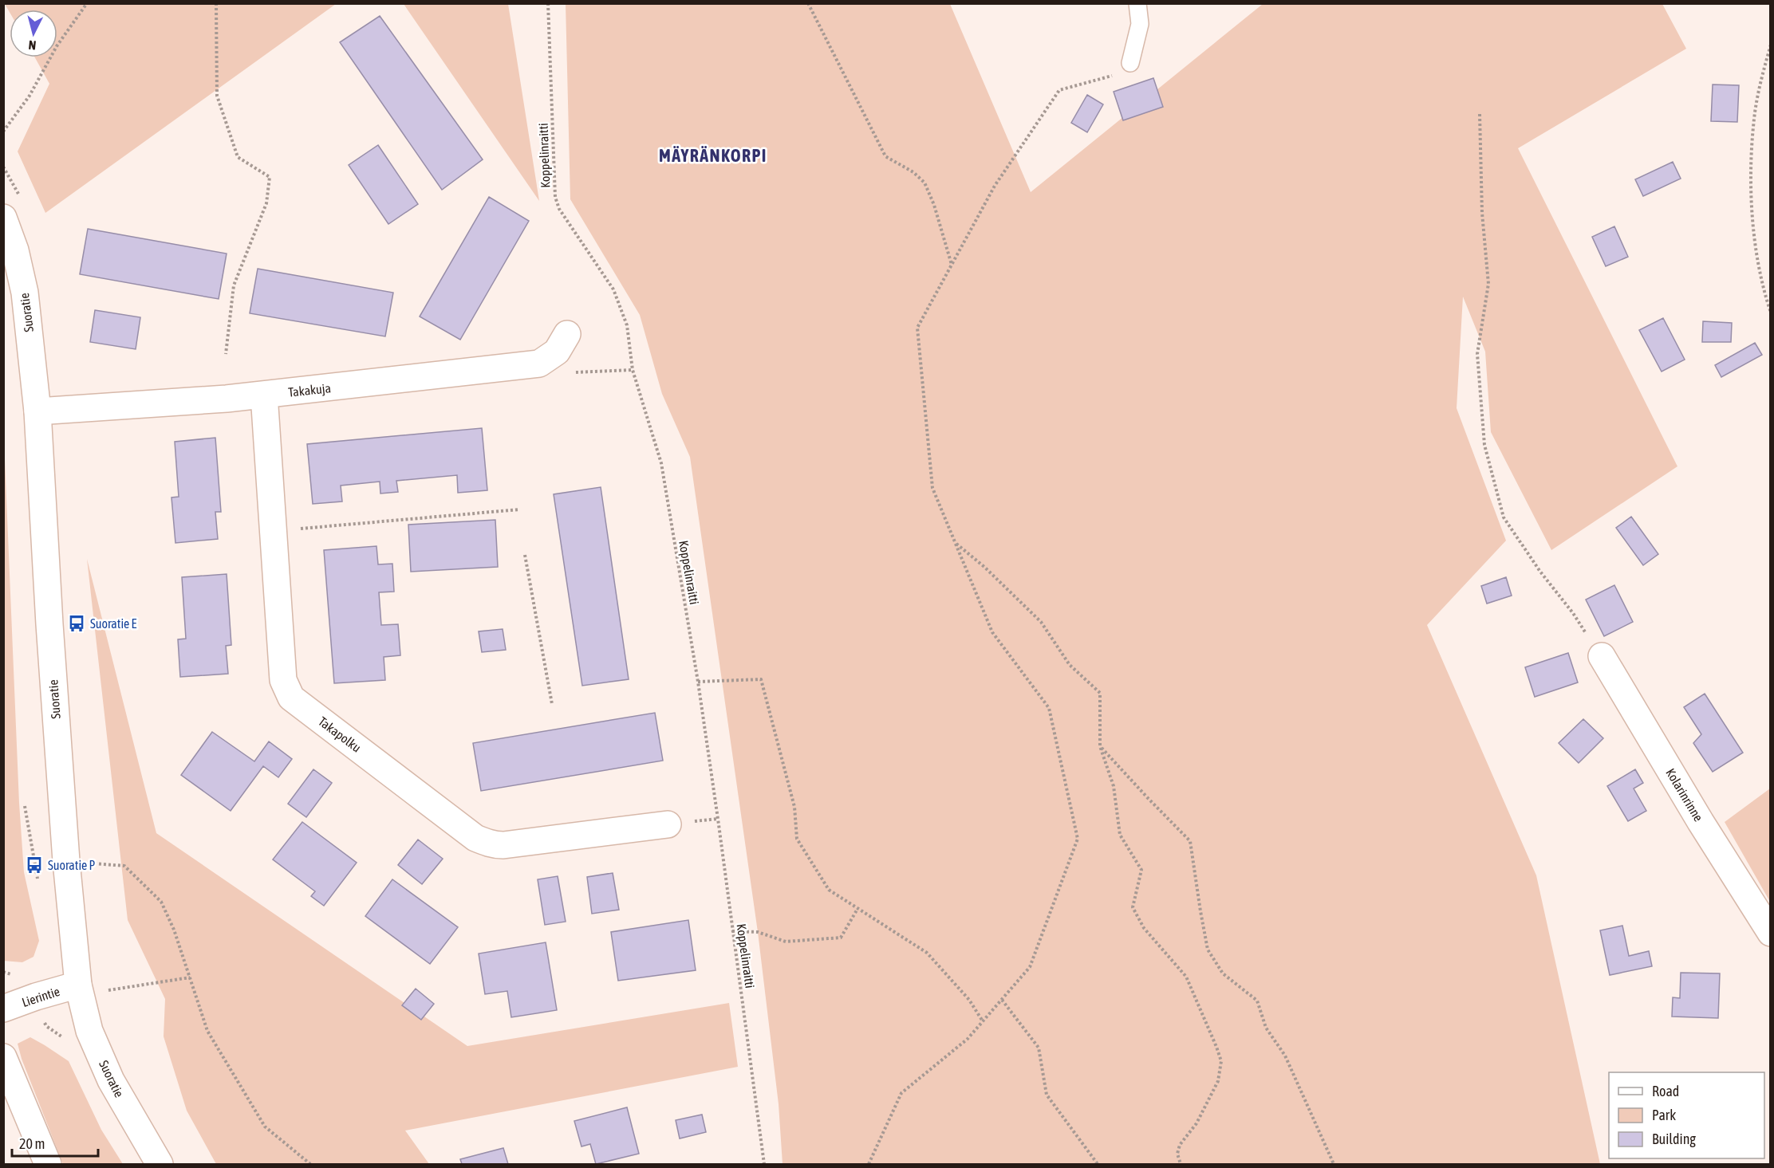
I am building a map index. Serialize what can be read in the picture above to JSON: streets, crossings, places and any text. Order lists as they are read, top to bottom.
{
  "streets": {
    "street": [
      "Suoratie",
      "Takakuja",
      "Takapolku",
      "Kolarinrinne",
      "Lierintie"
    ],
    "path": ["Koppelinraitti"]
  },
  "crossings": [
    ["Suoratie", "Takakuja"],
    ["Suoratie", "Lierintie"],
    ["Takakuja", "Takapolku"]
  ],
  "districts": ["MÄYRÄNKORPI"],
  "places": {
    "bus stop": ["Suoratie E", "Suoratie P"]
  },
  "legend": ["Road", "Park", "Building"],
  "scale_bar": "20 m",
  "north": "bottom"
}
